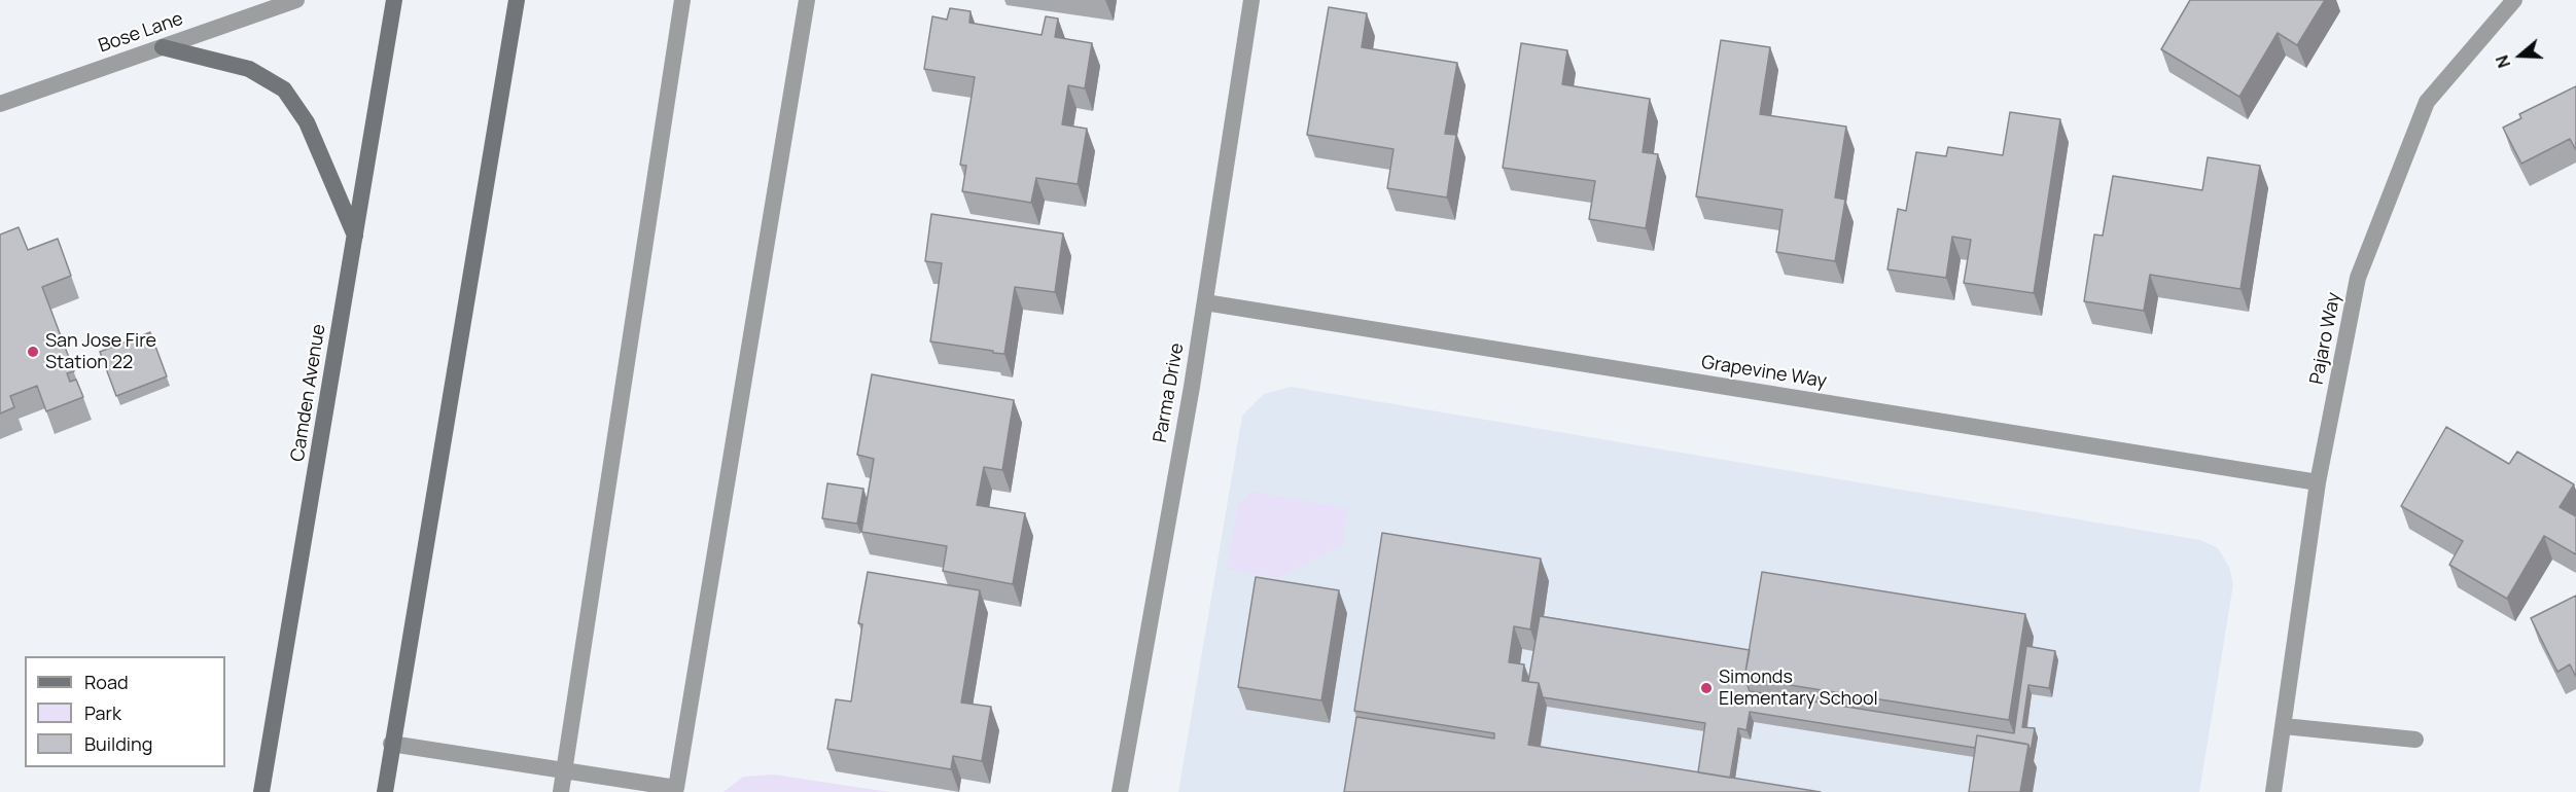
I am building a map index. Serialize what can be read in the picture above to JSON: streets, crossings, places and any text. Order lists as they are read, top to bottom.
{
  "streets": {
    "main road": ["Camden Avenue"],
    "street": [
      "Bose Lane",
      "Pajaro Way",
      "Grapevine Way",
      "Parma Drive"
    ]
  },
  "crossings": [
    ["Pajaro Way", "Grapevine Way"],
    ["Grapevine Way", "Parma Drive"]
  ],
  "places": ["San Jose Fire Station 22", "Simonds Elementary School"],
  "legend": ["Road", "Park", "Building"],
  "north": "left"
}
